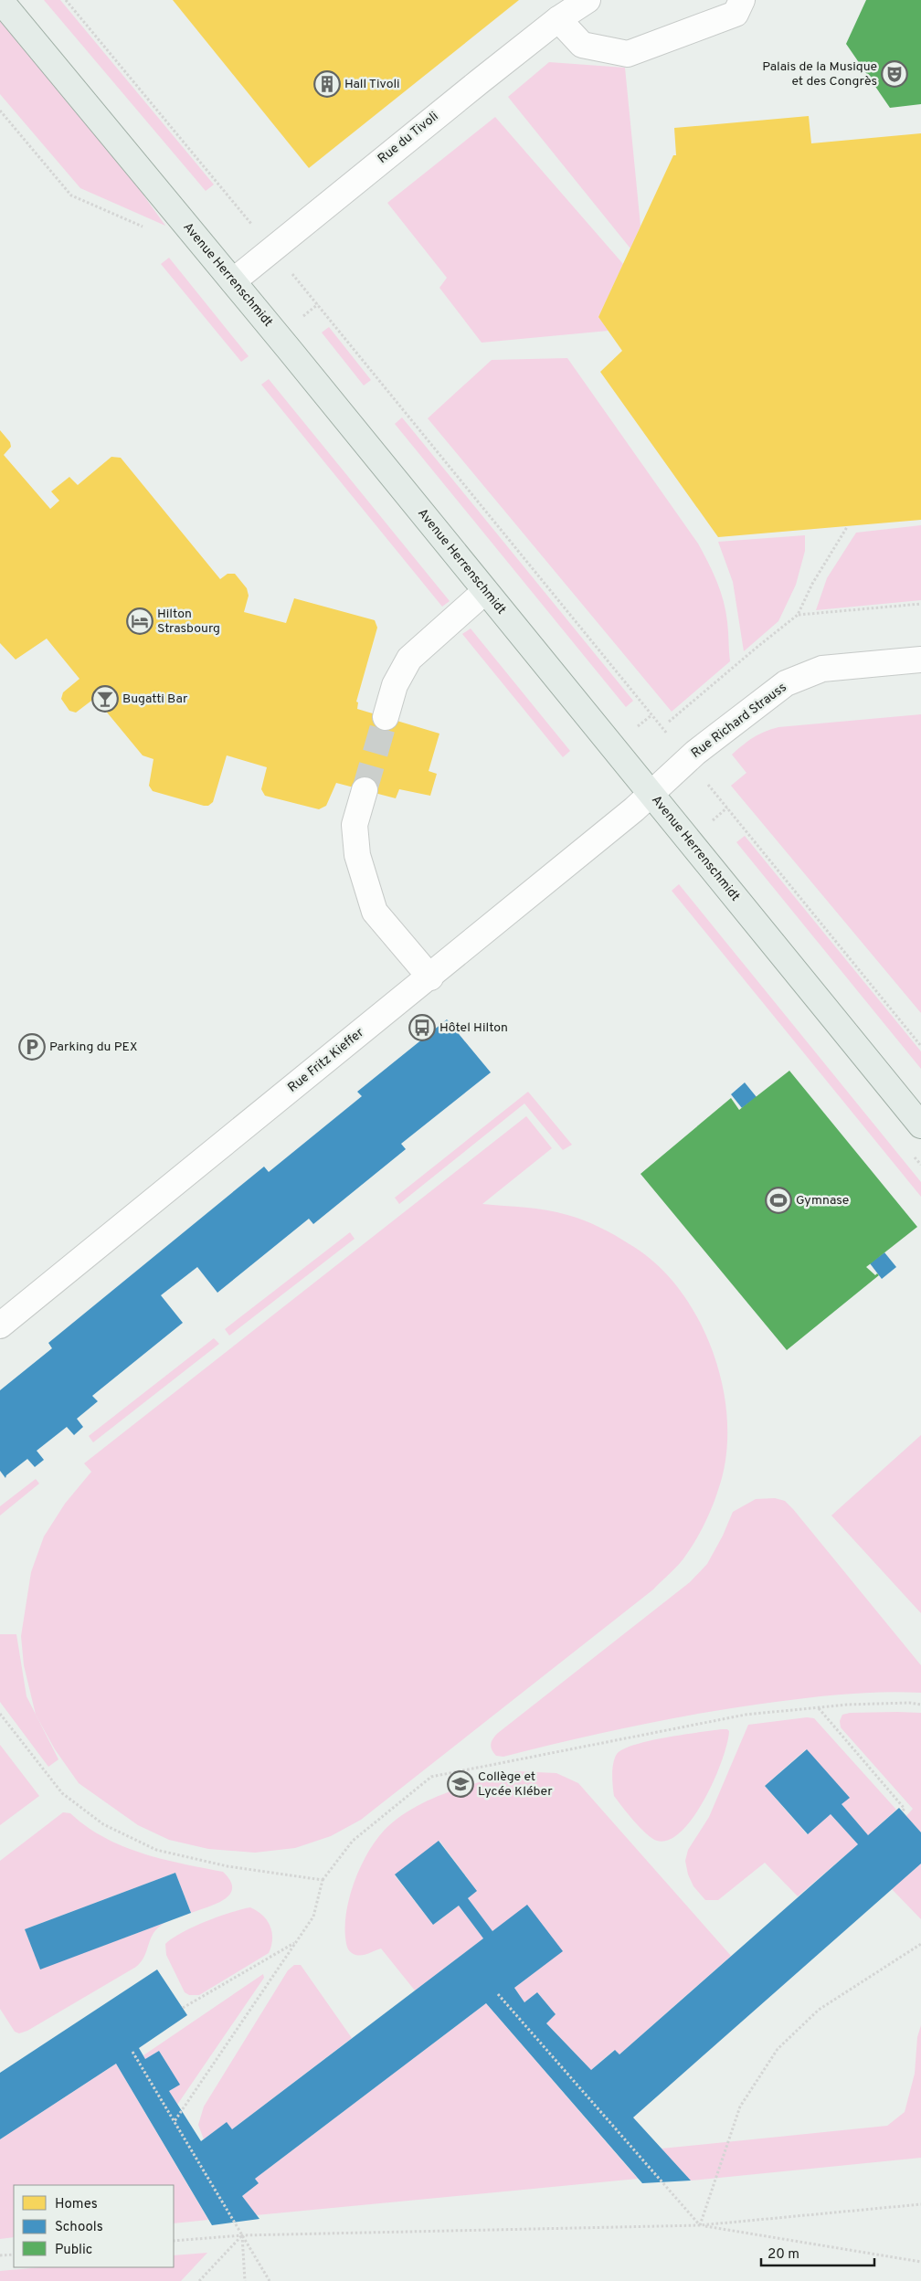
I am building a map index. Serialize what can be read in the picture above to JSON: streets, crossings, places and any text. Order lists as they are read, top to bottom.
{
  "streets": {
    "main road": ["Avenue Herrenschmidt"],
    "street": ["Rue du Tivoli", "Rue Richard Strauss", "Rue Fritz Kieffer"]
  },
  "crossings": [
    ["Rue du Tivoli", "Avenue Herrenschmidt"],
    ["Avenue Herrenschmidt", "Rue Richard Strauss"],
    ["Avenue Herrenschmidt", "Rue Fritz Kieffer"],
    ["Rue Richard Strauss", "Rue Fritz Kieffer"]
  ],
  "places": {
    "theatre": ["Palais de la Musique et des Congrès"],
    "building": ["Hall Tivoli"],
    "hotel": ["Hilton Strasbourg"],
    "bar": ["Bugatti Bar"],
    "bus stop": ["Hôtel Hilton"],
    "parking": ["Parking du PEX"],
    "sports": ["Gymnase"],
    "school or university": ["Collège et Lycée Kléber"]
  },
  "legend": ["Homes", "Schools", "Public"],
  "scale_bar": "20 m"
}
